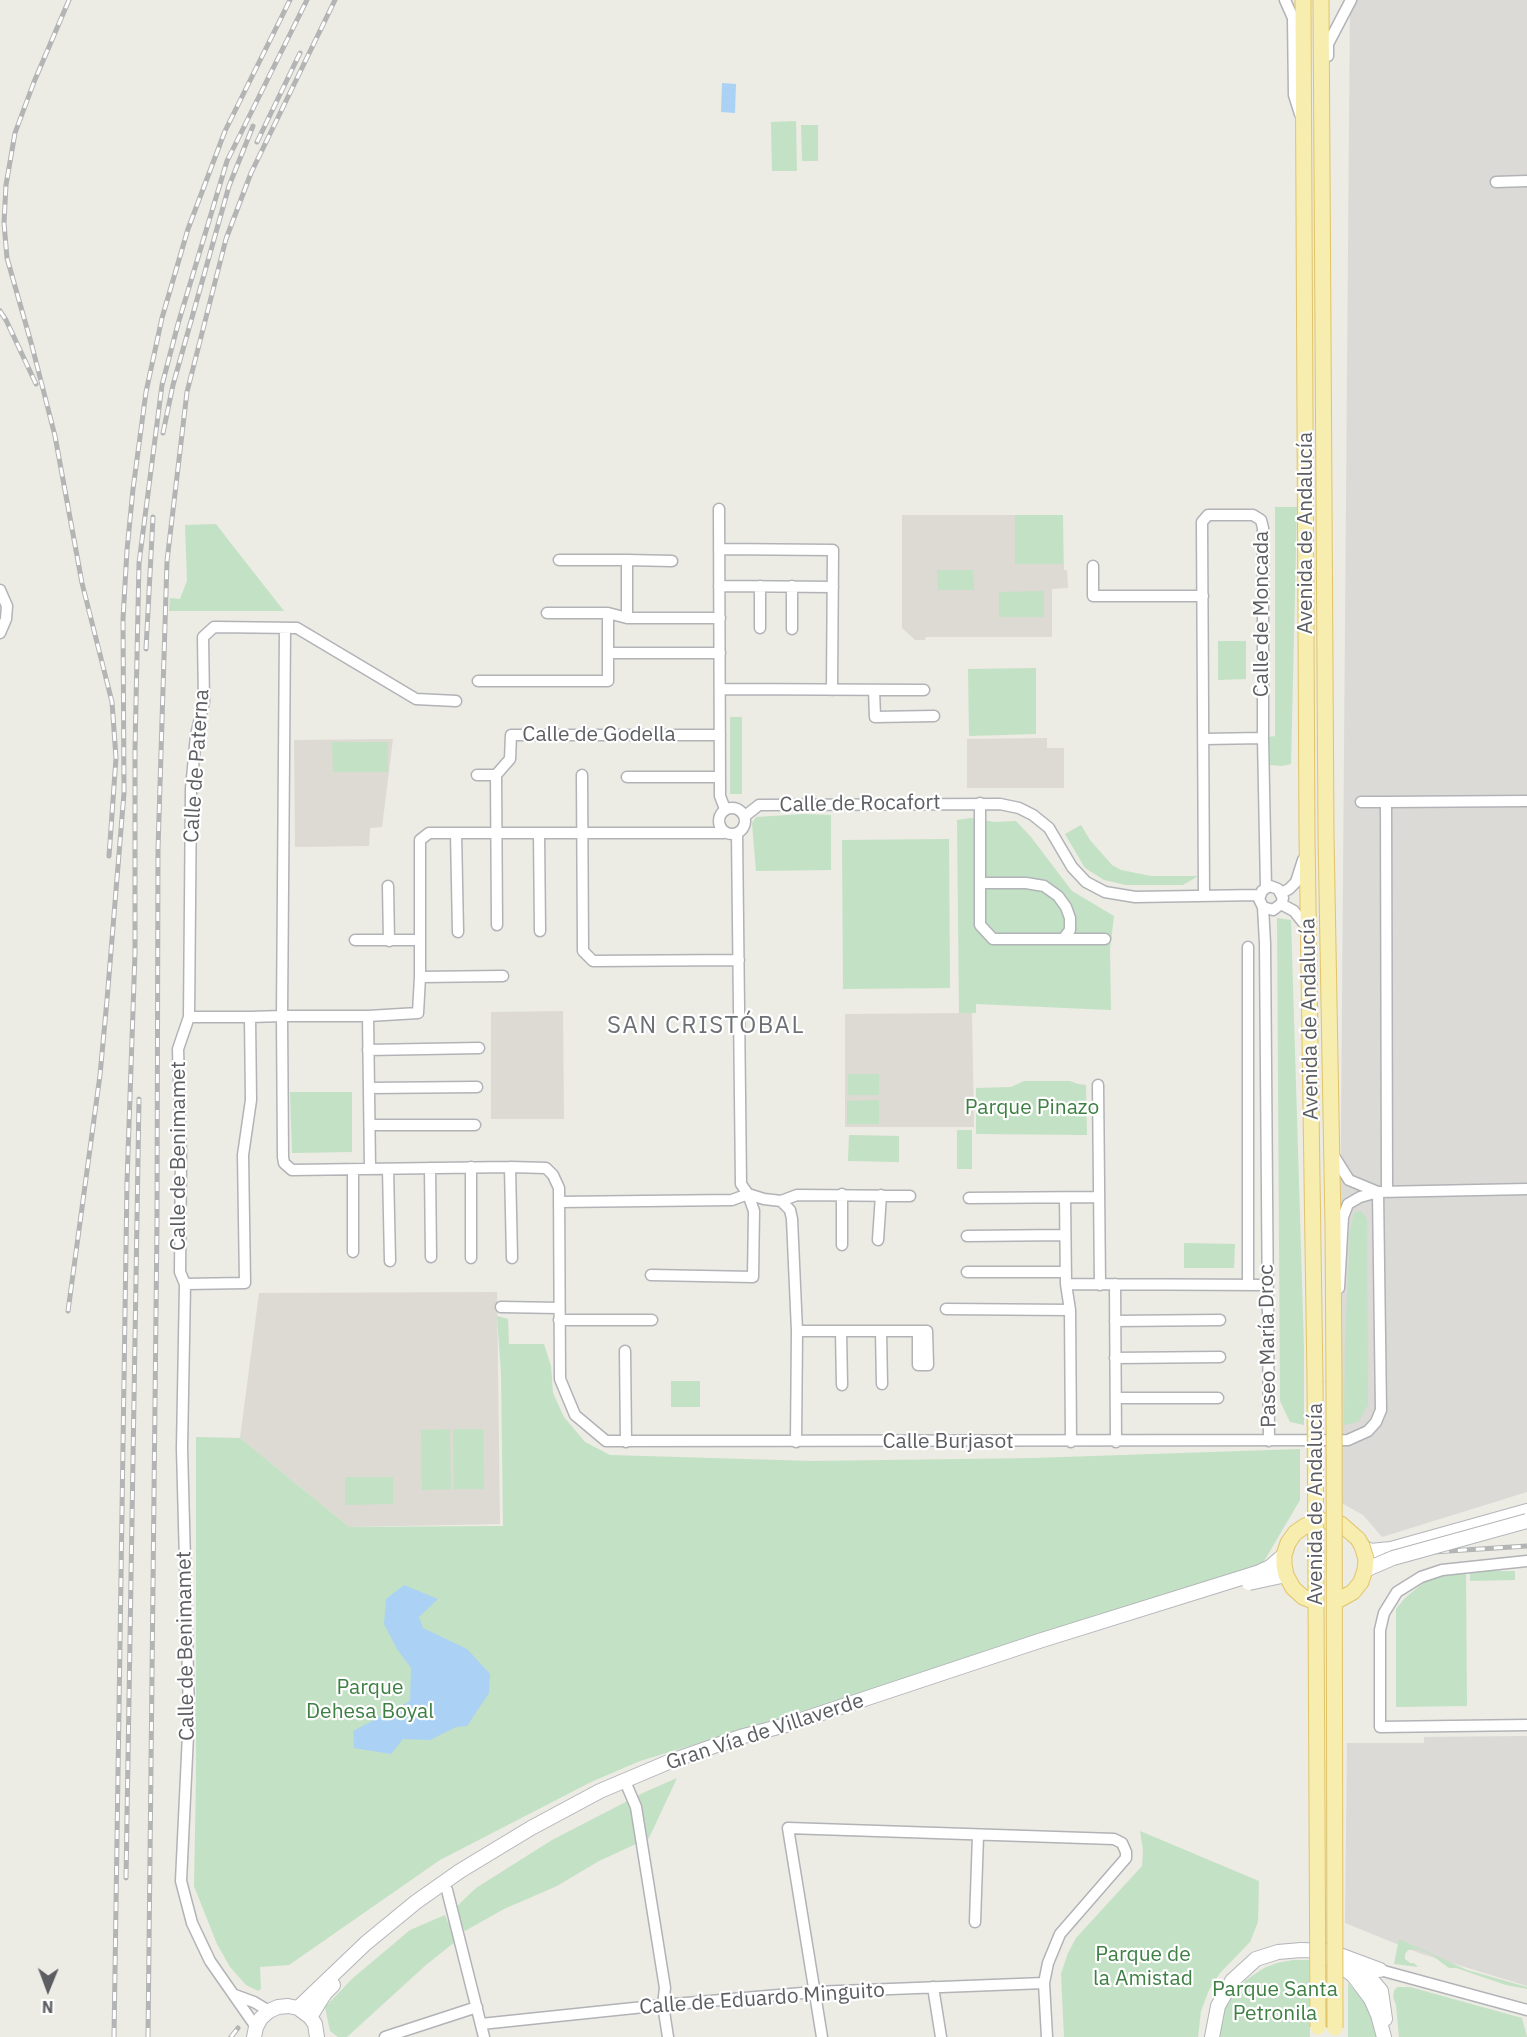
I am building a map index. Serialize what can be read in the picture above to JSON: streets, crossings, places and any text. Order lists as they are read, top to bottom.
{
  "streets": {
    "main road": ["Avenida de Andalucía"],
    "street": [
      "Calle de Moncada",
      "Calle de Godella",
      "Calle de Paterna",
      "Calle de Rocafort",
      "Calle de Benimamet",
      "Paseo María Droc",
      "Calle Burjasot",
      "Gran Vía de Villaverde",
      "Calle de Eduardo Minguito"
    ]
  },
  "crossings": [
    ["Calle de Moncada", "Calle de Rocafort"],
    ["Calle de Moncada", "Paseo María Droc"],
    ["Calle de Paterna", "Calle de Benimamet"],
    ["Calle de Rocafort", "Paseo María Droc"],
    ["Paseo María Droc", "Calle Burjasot"]
  ],
  "districts": ["SAN CRISTÓBAL"],
  "parks": [
    "Parque Pinazo",
    "Parque Dehesa Boyal",
    "Parque de la Amistad",
    "Parque Santa Petronila"
  ],
  "north": "bottom"
}
